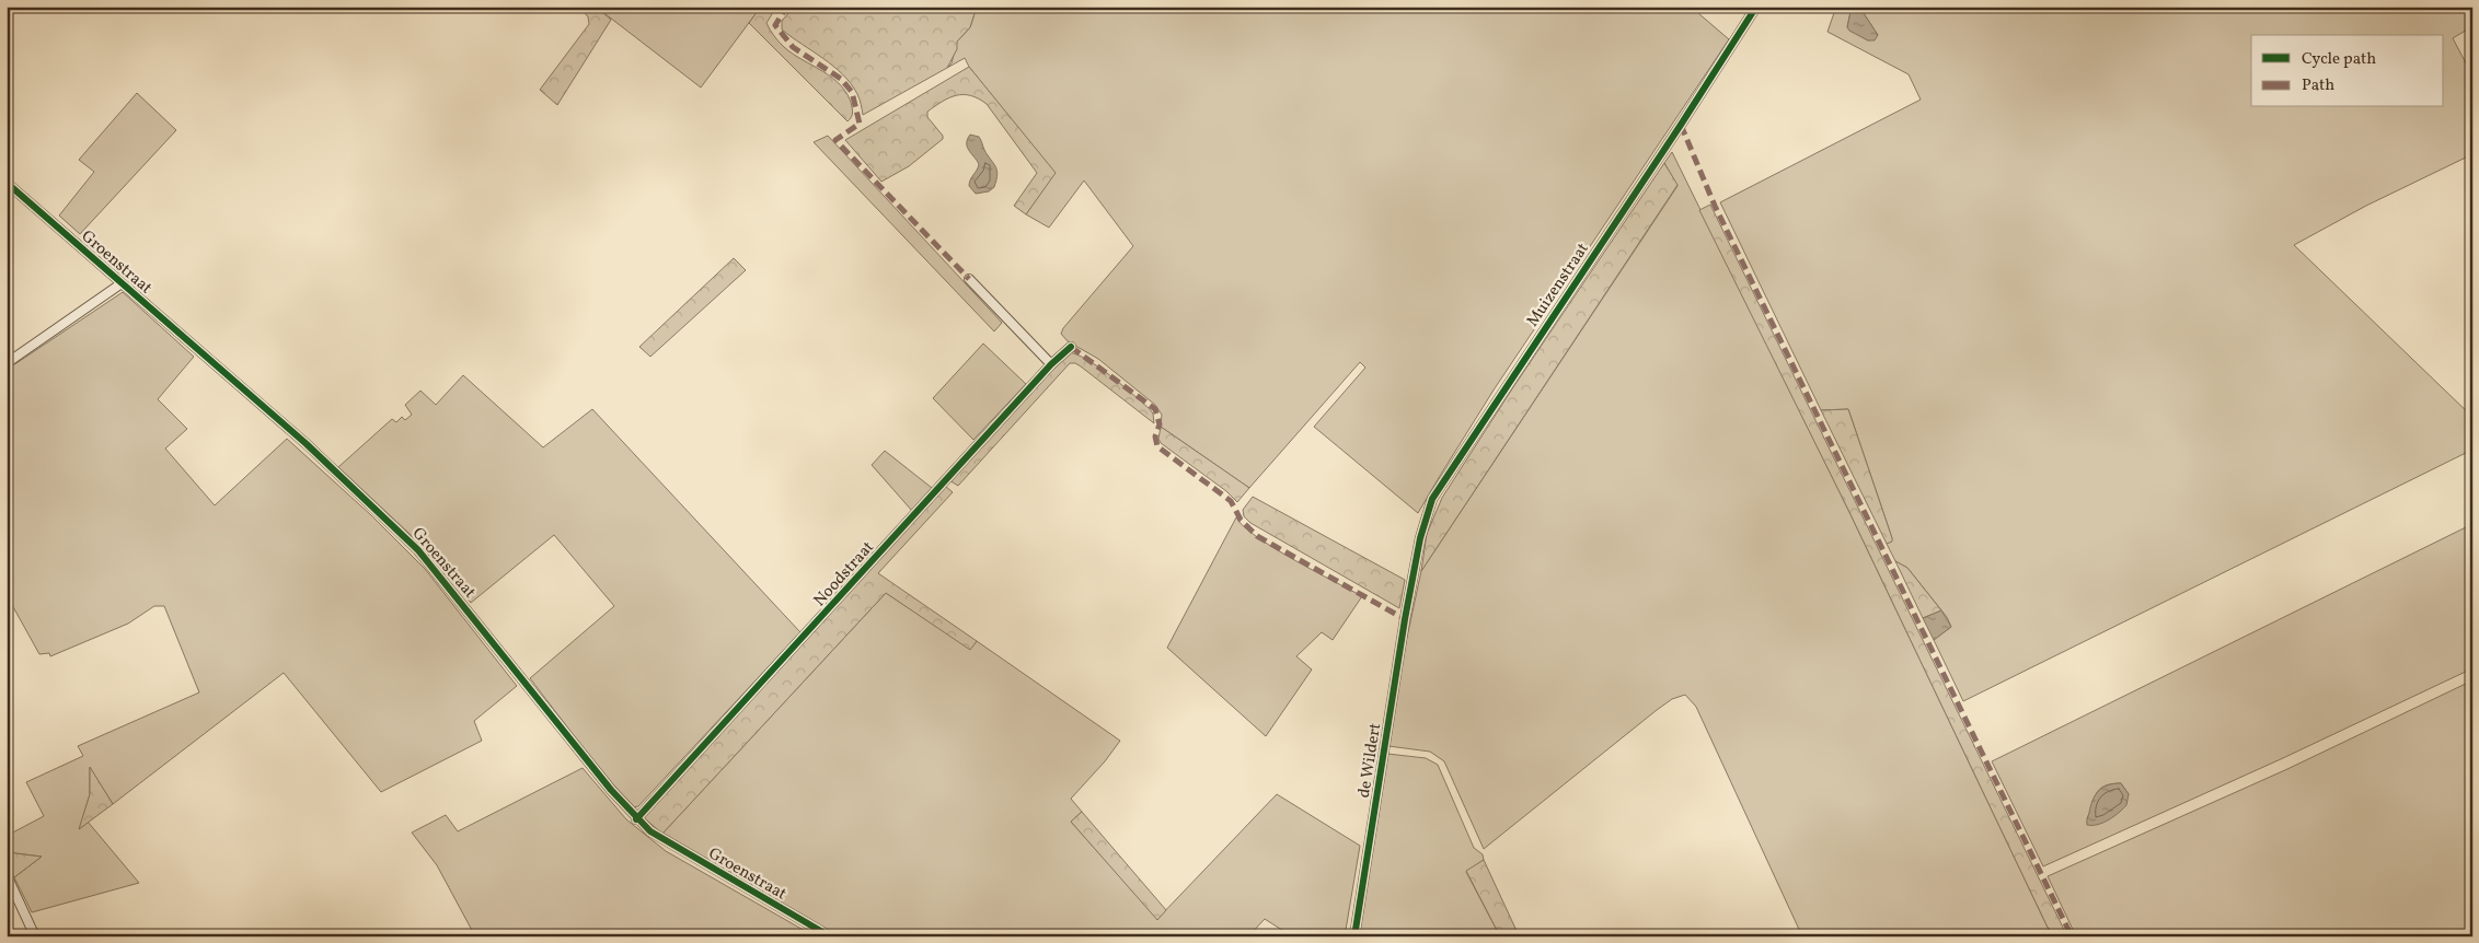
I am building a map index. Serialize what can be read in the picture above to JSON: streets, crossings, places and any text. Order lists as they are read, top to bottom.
{
  "streets": {
    "street": [
      "Groenstraat",
      "Muizenstraat",
      "Noodstraat",
      "de Wildert"
    ]
  },
  "crossings": [
    ["Groenstraat", "Noodstraat"],
    ["Muizenstraat", "de Wildert"]
  ],
  "legend": ["Cycle path", "Path"]
}
